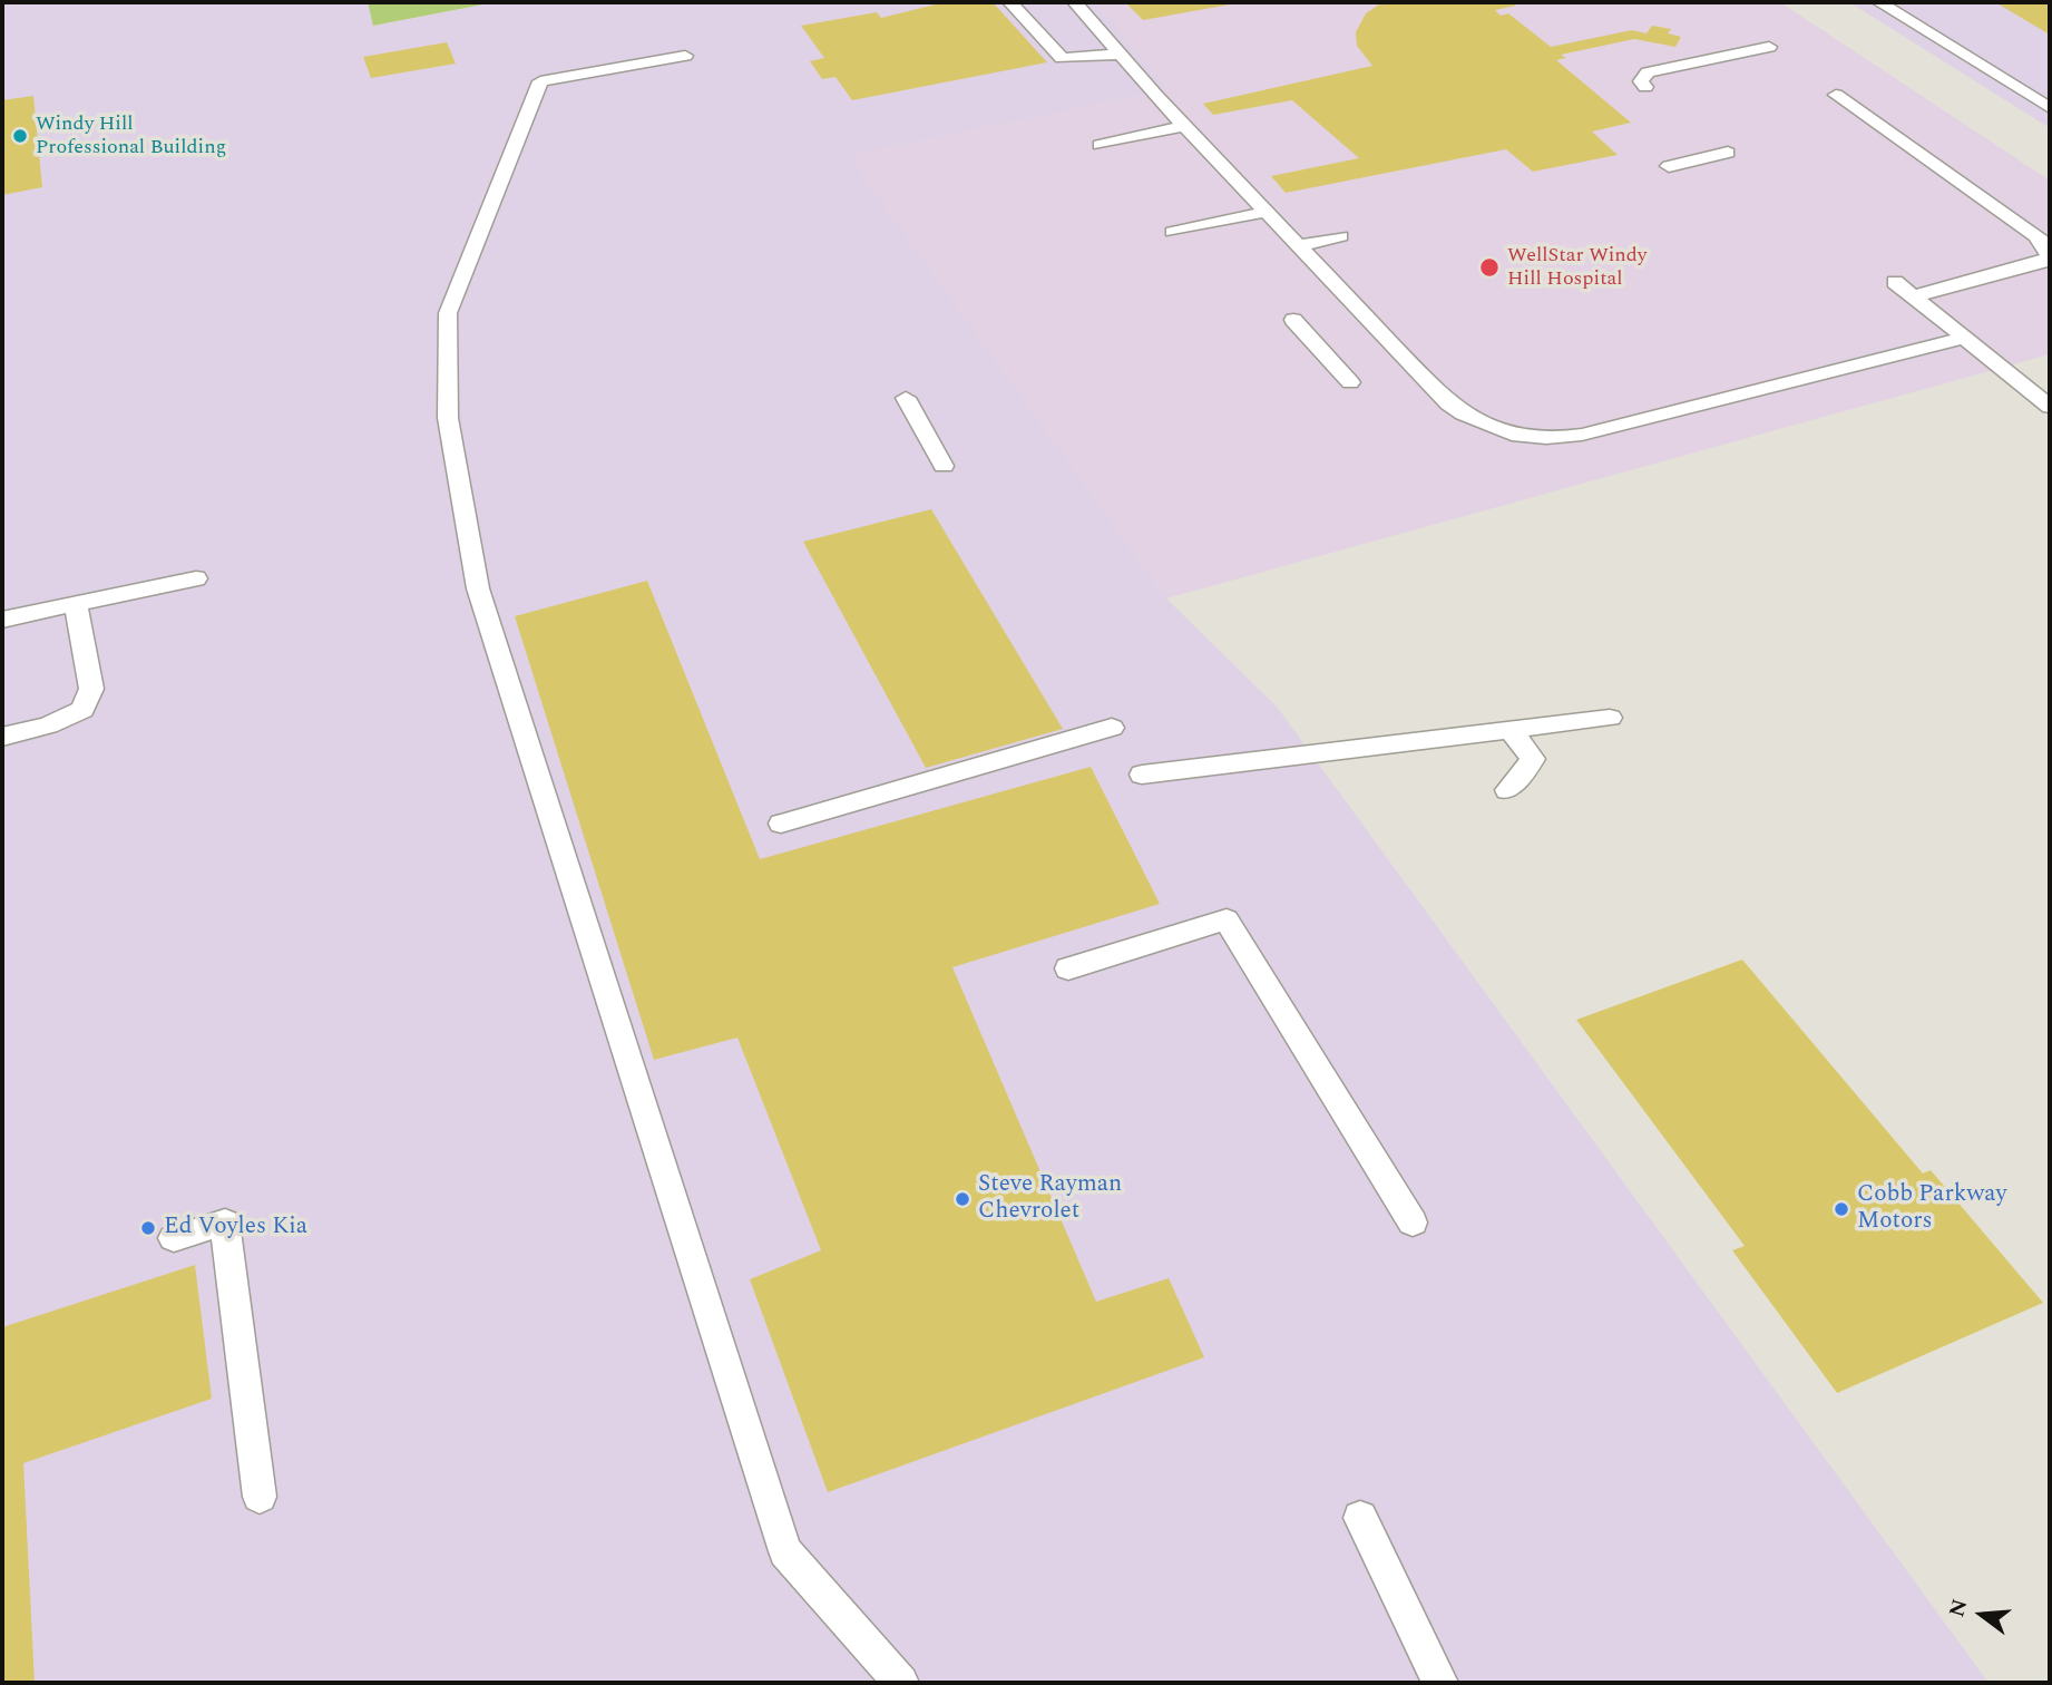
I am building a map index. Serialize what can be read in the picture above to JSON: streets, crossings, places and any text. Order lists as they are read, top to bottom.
{
  "places": [
    "Windy Hill Professional Building",
    "WellStar Windy Hill Hospital",
    "Steve Rayman Chevrolet",
    "Cobb Parkway Motors",
    "Ed Voyles Kia"
  ],
  "north": "left"
}
